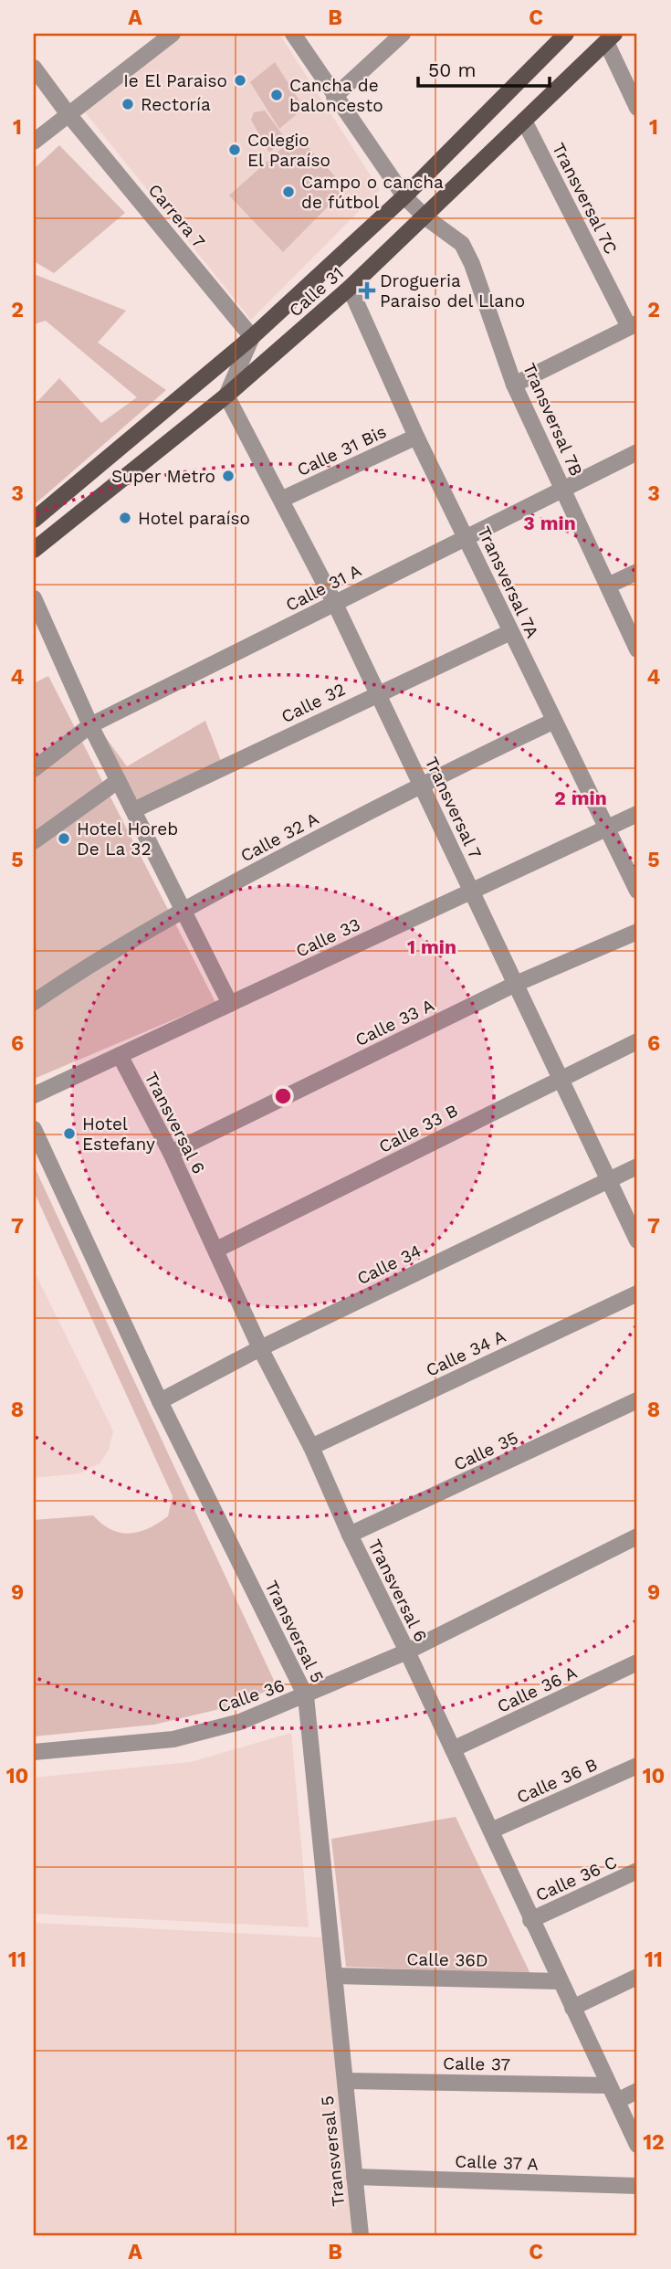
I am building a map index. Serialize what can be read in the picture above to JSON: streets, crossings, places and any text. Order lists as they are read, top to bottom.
{
  "streets": {
    "main road": ["Calle 31"],
    "street": [
      "Transversal 7C",
      "Carrera 7",
      "Transversal 7B",
      "Calle 31 Bis",
      "Transversal 7A",
      "Calle 31 A",
      "Calle 32",
      "Transversal 7",
      "Calle 32 A",
      "Calle 33",
      "Calle 33 A",
      "Transversal 6",
      "Calle 33 B",
      "Calle 34",
      "Calle 34 A",
      "Calle 35",
      "Transversal 5",
      "Calle 36 A",
      "Calle 36",
      "Calle 36 B",
      "Calle 36 C",
      "Calle 36D",
      "Calle 37",
      "Calle 37 A"
    ]
  },
  "crossings": [
    ["Transversal 7C", "Calle 31"],
    ["Carrera 7", "Calle 31"],
    ["Calle 31", "Transversal 7B"],
    ["Calle 31", "Transversal 7A"],
    ["Calle 31", "Transversal 7"],
    ["Transversal 7B", "Calle 31 A"],
    ["Calle 31 Bis", "Transversal 7A"],
    ["Calle 31 Bis", "Transversal 7"],
    ["Transversal 7A", "Calle 31 A"],
    ["Transversal 7A", "Calle 32"],
    ["Transversal 7A", "Calle 32 A"],
    ["Transversal 7A", "Calle 33"],
    ["Calle 31 A", "Transversal 7"],
    ["Calle 32", "Transversal 7"],
    ["Transversal 7", "Calle 32 A"],
    ["Transversal 7", "Calle 33"],
    ["Transversal 7", "Calle 33 A"],
    ["Transversal 7", "Calle 33 B"],
    ["Transversal 7", "Calle 34"],
    ["Calle 33", "Transversal 6"],
    ["Calle 33 A", "Transversal 6"],
    ["Transversal 6", "Calle 33 B"],
    ["Transversal 6", "Calle 34"],
    ["Transversal 6", "Calle 34 A"],
    ["Transversal 6", "Calle 35"],
    ["Transversal 6", "Calle 36 A"],
    ["Transversal 6", "Calle 36"],
    ["Transversal 6", "Calle 36 B"],
    ["Transversal 6", "Calle 36 C"],
    ["Transversal 6", "Calle 36D"],
    ["Transversal 6", "Calle 37"],
    ["Calle 34", "Transversal 5"],
    ["Transversal 5", "Calle 36"],
    ["Transversal 5", "Calle 36D"],
    ["Transversal 5", "Calle 37"],
    ["Transversal 5", "Calle 37 A"]
  ],
  "places": {
    "other": [
      "Ie El Paraiso",
      "Cancha de baloncesto",
      "Rectoría",
      "Colegio El Paraíso",
      "Campo o cancha de fútbol",
      "Super Metro",
      "Hotel paraíso",
      "Hotel Horeb De La 32",
      "Hotel Estefany"
    ],
    "health": ["Drogueria Paraiso del Llano"]
  },
  "scale_bar": "50 m",
  "grid": {
    "columns": ["A", "B", "C"],
    "rows": [
      "1",
      "2",
      "3",
      "4",
      "5",
      "6",
      "7",
      "8",
      "9",
      "10",
      "11",
      "12"
    ]
  },
  "rings": ["3 min", "2 min", "1 min"]
}
